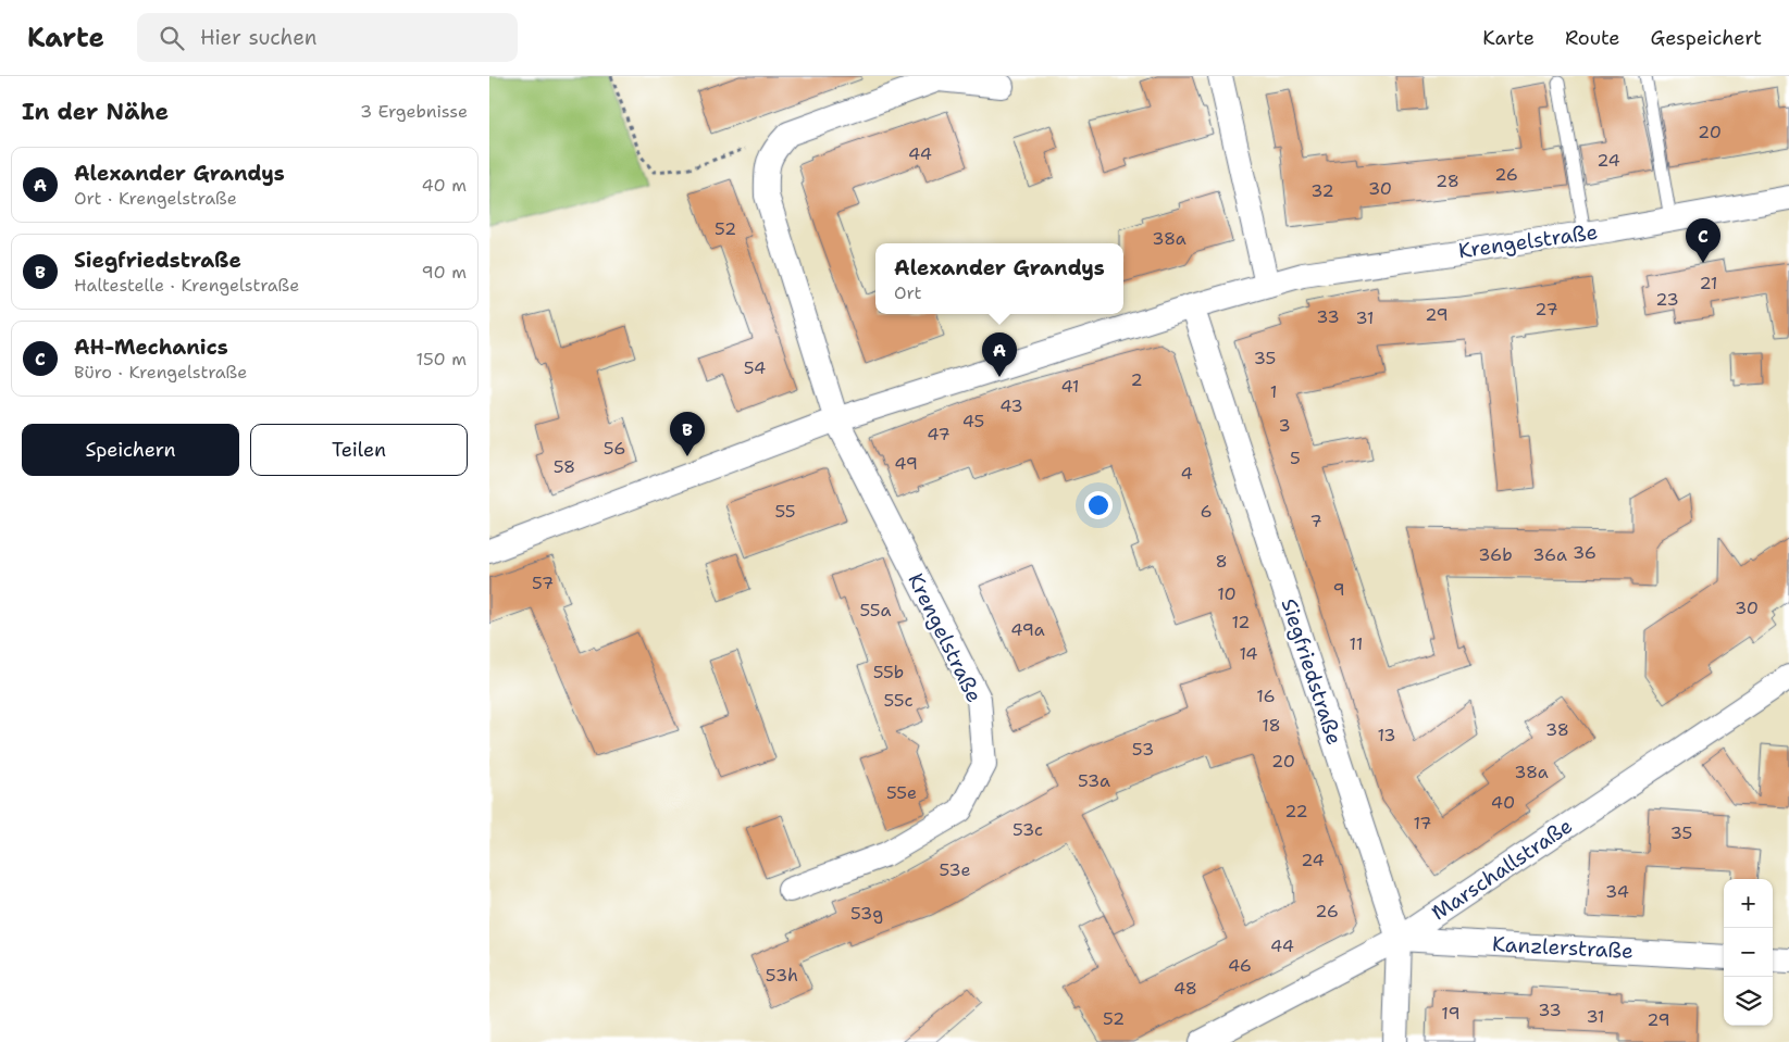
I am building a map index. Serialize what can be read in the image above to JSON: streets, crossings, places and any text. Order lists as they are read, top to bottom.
{
  "streets": {
    "street": [
      "Krengelstraße",
      "Siegfriedstraße",
      "Marschallstraße",
      "Kanzlerstraße"
    ]
  },
  "crossings": [
    ["Krengelstraße", "Siegfriedstraße"],
    ["Siegfriedstraße", "Marschallstraße"],
    ["Siegfriedstraße", "Kanzlerstraße"],
    ["Marschallstraße", "Kanzlerstraße"]
  ],
  "house_numbers": [
    "20",
    "44",
    "24",
    "26",
    "28",
    "30",
    "32",
    "52",
    "38a",
    "21",
    "23",
    "27",
    "29",
    "33",
    "31",
    "35",
    "54",
    "2",
    "41",
    "1",
    "43",
    "45",
    "3",
    "47",
    "56",
    "5",
    "49",
    "58",
    "4",
    "55",
    "6",
    "7",
    "36",
    "36b",
    "36a",
    "8",
    "57",
    "9",
    "10",
    "30",
    "55a",
    "12",
    "49a",
    "11",
    "14",
    "55b",
    "16",
    "55c",
    "18",
    "38",
    "13",
    "53",
    "20",
    "38a",
    "53a",
    "55e",
    "40",
    "22",
    "17",
    "53c",
    "35",
    "24",
    "53e",
    "34",
    "26",
    "53g",
    "44",
    "46",
    "53h",
    "48",
    "33",
    "19",
    "31",
    "52",
    "29"
  ],
  "page": {
    "header": "Karte",
    "search": "Hier suchen",
    "nav": ["Karte", "Route", "Gespeichert"],
    "heading": ["In der Nähe", "3 Ergebnisse"],
    "list": [
      {
        "mark": "A",
        "name": "Alexander Grandys",
        "note": "Ort · Krengelstraße",
        "value": "40 m"
      },
      {
        "mark": "B",
        "name": "Siegfriedstraße",
        "note": "Haltestelle · Krengelstraße",
        "value": "90 m"
      },
      {
        "mark": "C",
        "name": "AH-Mechanics",
        "note": "Büro · Krengelstraße",
        "value": "150 m"
      }
    ],
    "pins": ["C", "A", "B"],
    "popup": ["Alexander Grandys", "Ort"],
    "buttons": ["Speichern", "Teilen"],
    "map_buttons": ["+", "−"]
  }
}
